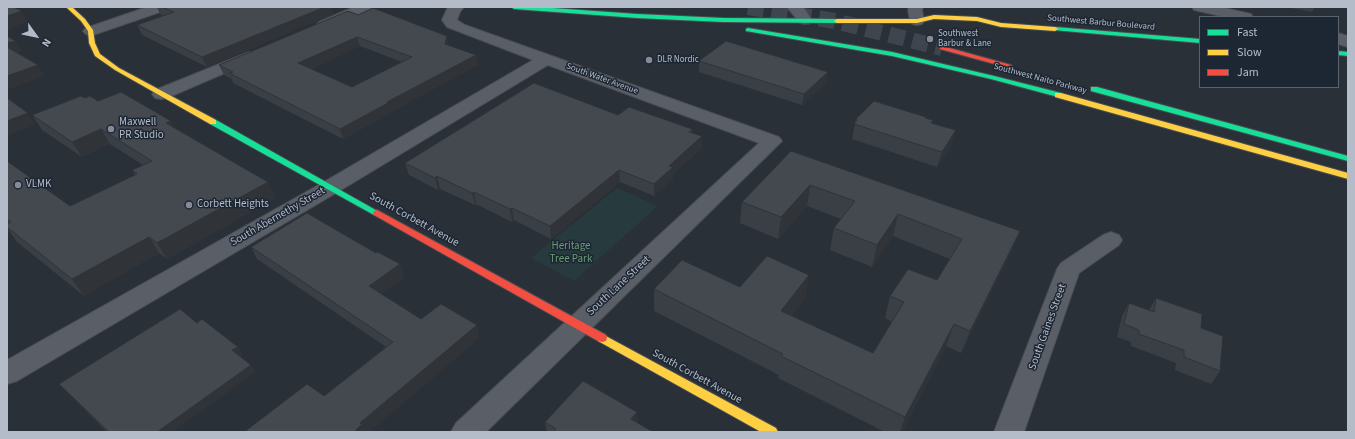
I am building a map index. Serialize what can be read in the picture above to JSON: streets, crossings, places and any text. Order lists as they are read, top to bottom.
{
  "streets": {
    "main road": ["Southwest Barbur Boulevard", "Southwest Naito Parkway", "South Corbett Avenue"],
    "street": [
      "South Water Avenue",
      "South Abernethy Street",
      "South Lane Street",
      "South Gaines Street"
    ]
  },
  "crossings": [
    ["Southwest Barbur Boulevard", "Southwest Naito Parkway"],
    ["South Water Avenue", "South Abernethy Street"],
    ["South Water Avenue", "South Lane Street"],
    ["South Abernethy Street", "South Corbett Avenue"],
    ["South Corbett Avenue", "South Lane Street"]
  ],
  "parks": ["Heritage Tree Park"],
  "places": [
    "Southwest Barbur & Lane",
    "DLR Nordic",
    "Maxwell PR Studio",
    "VLMK",
    "Corbett Heights"
  ],
  "legend": ["Fast", "Slow", "Jam"],
  "north": "bottom right"
}
